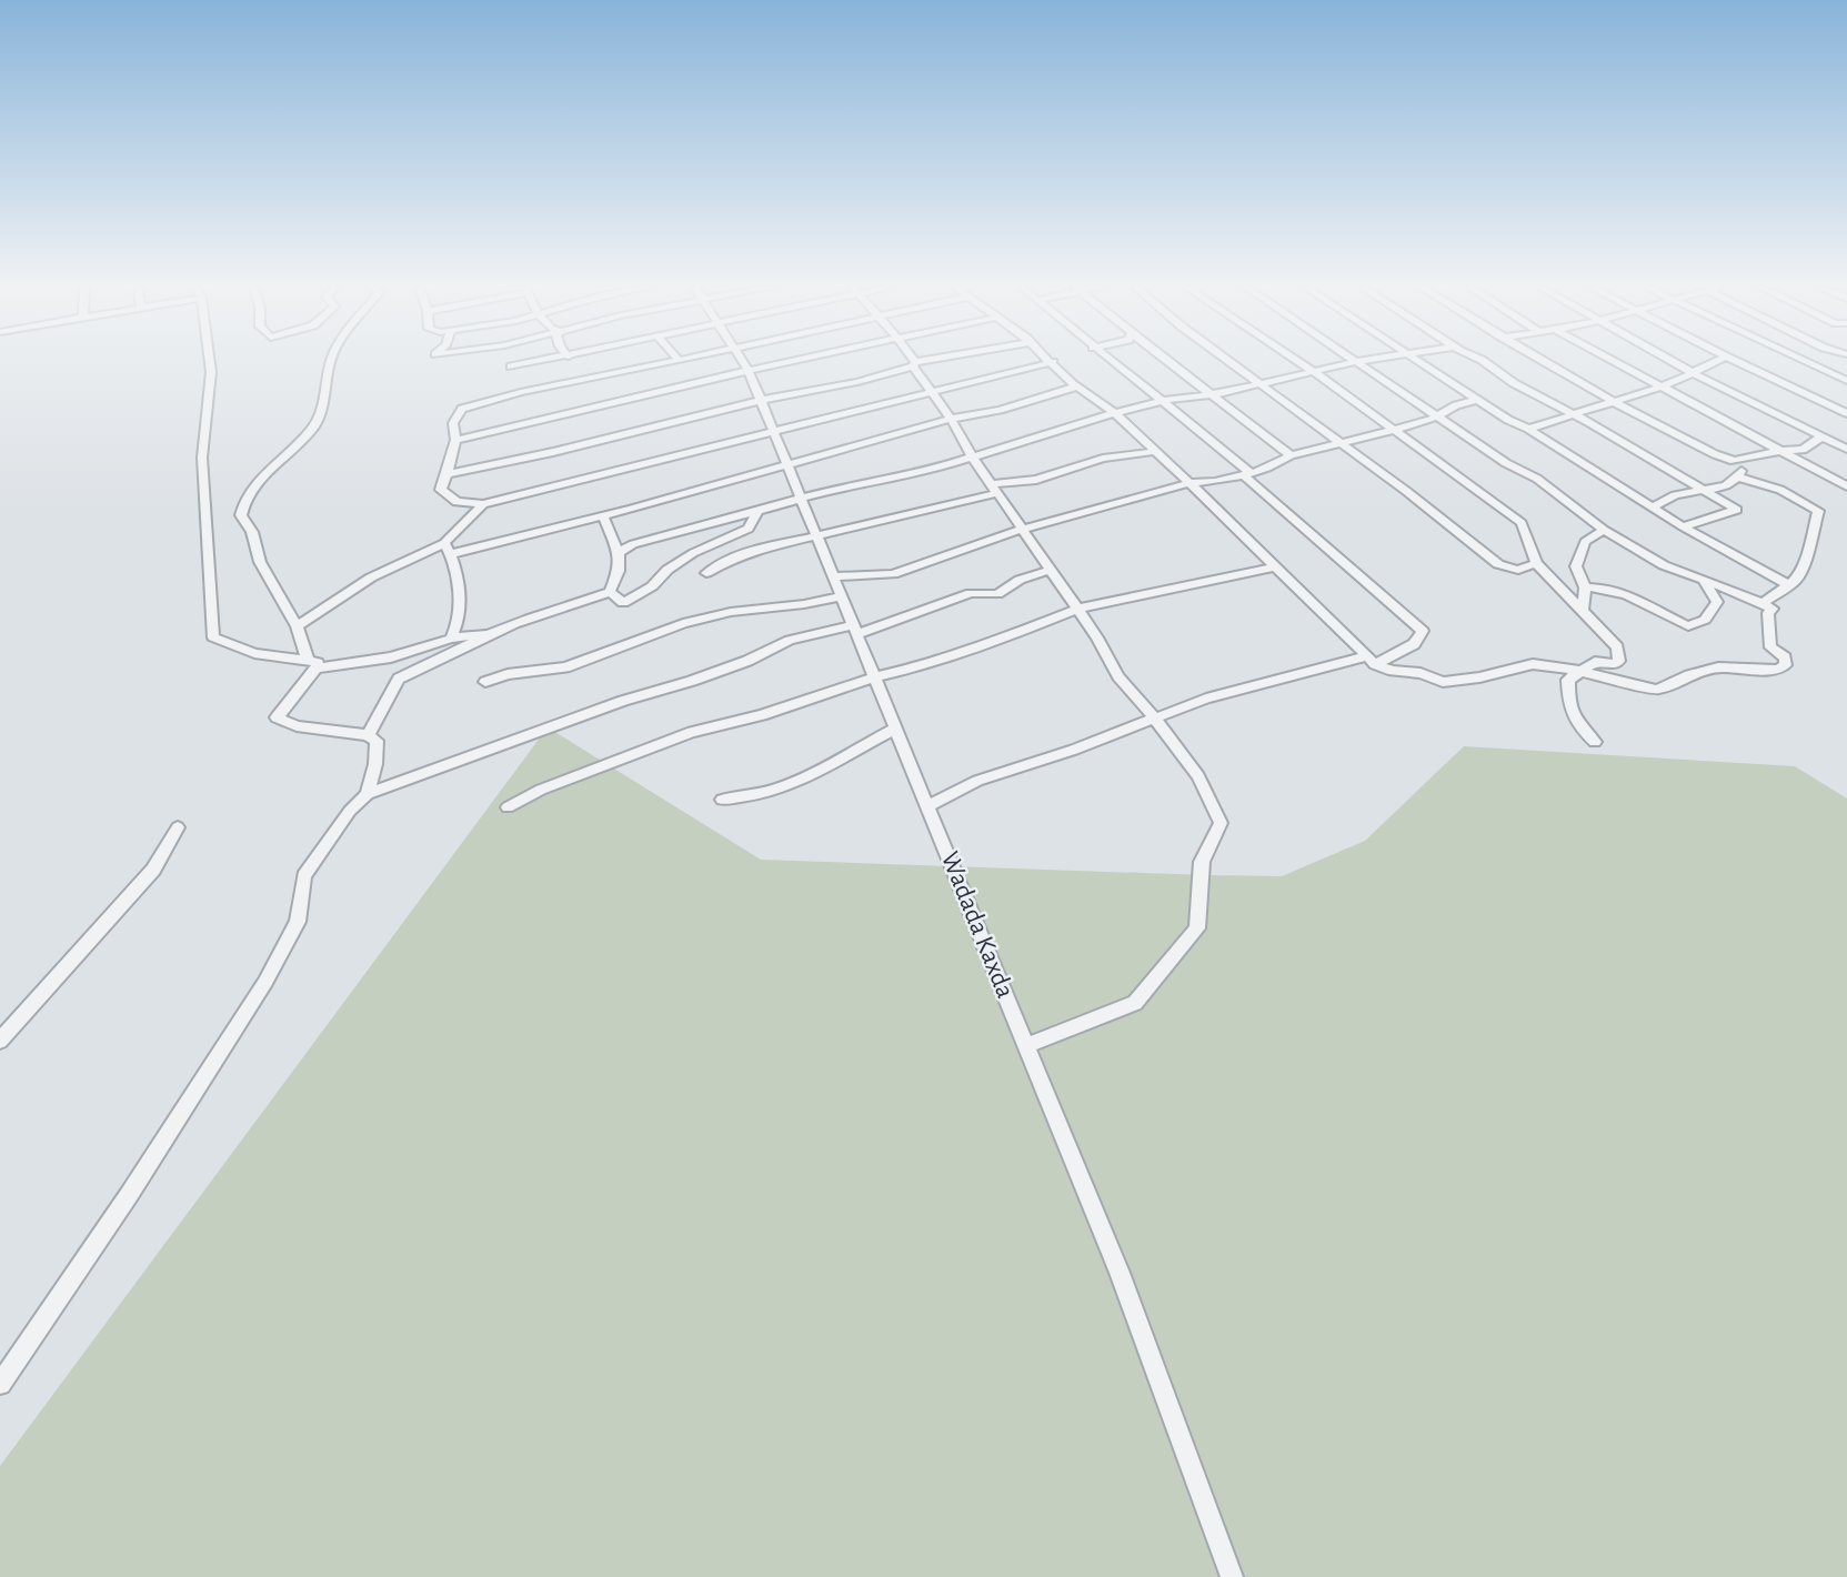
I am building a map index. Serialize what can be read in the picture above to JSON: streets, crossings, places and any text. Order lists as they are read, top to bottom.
{
  "streets": {
    "street": ["Wadada Kaxda"]
  }
}
